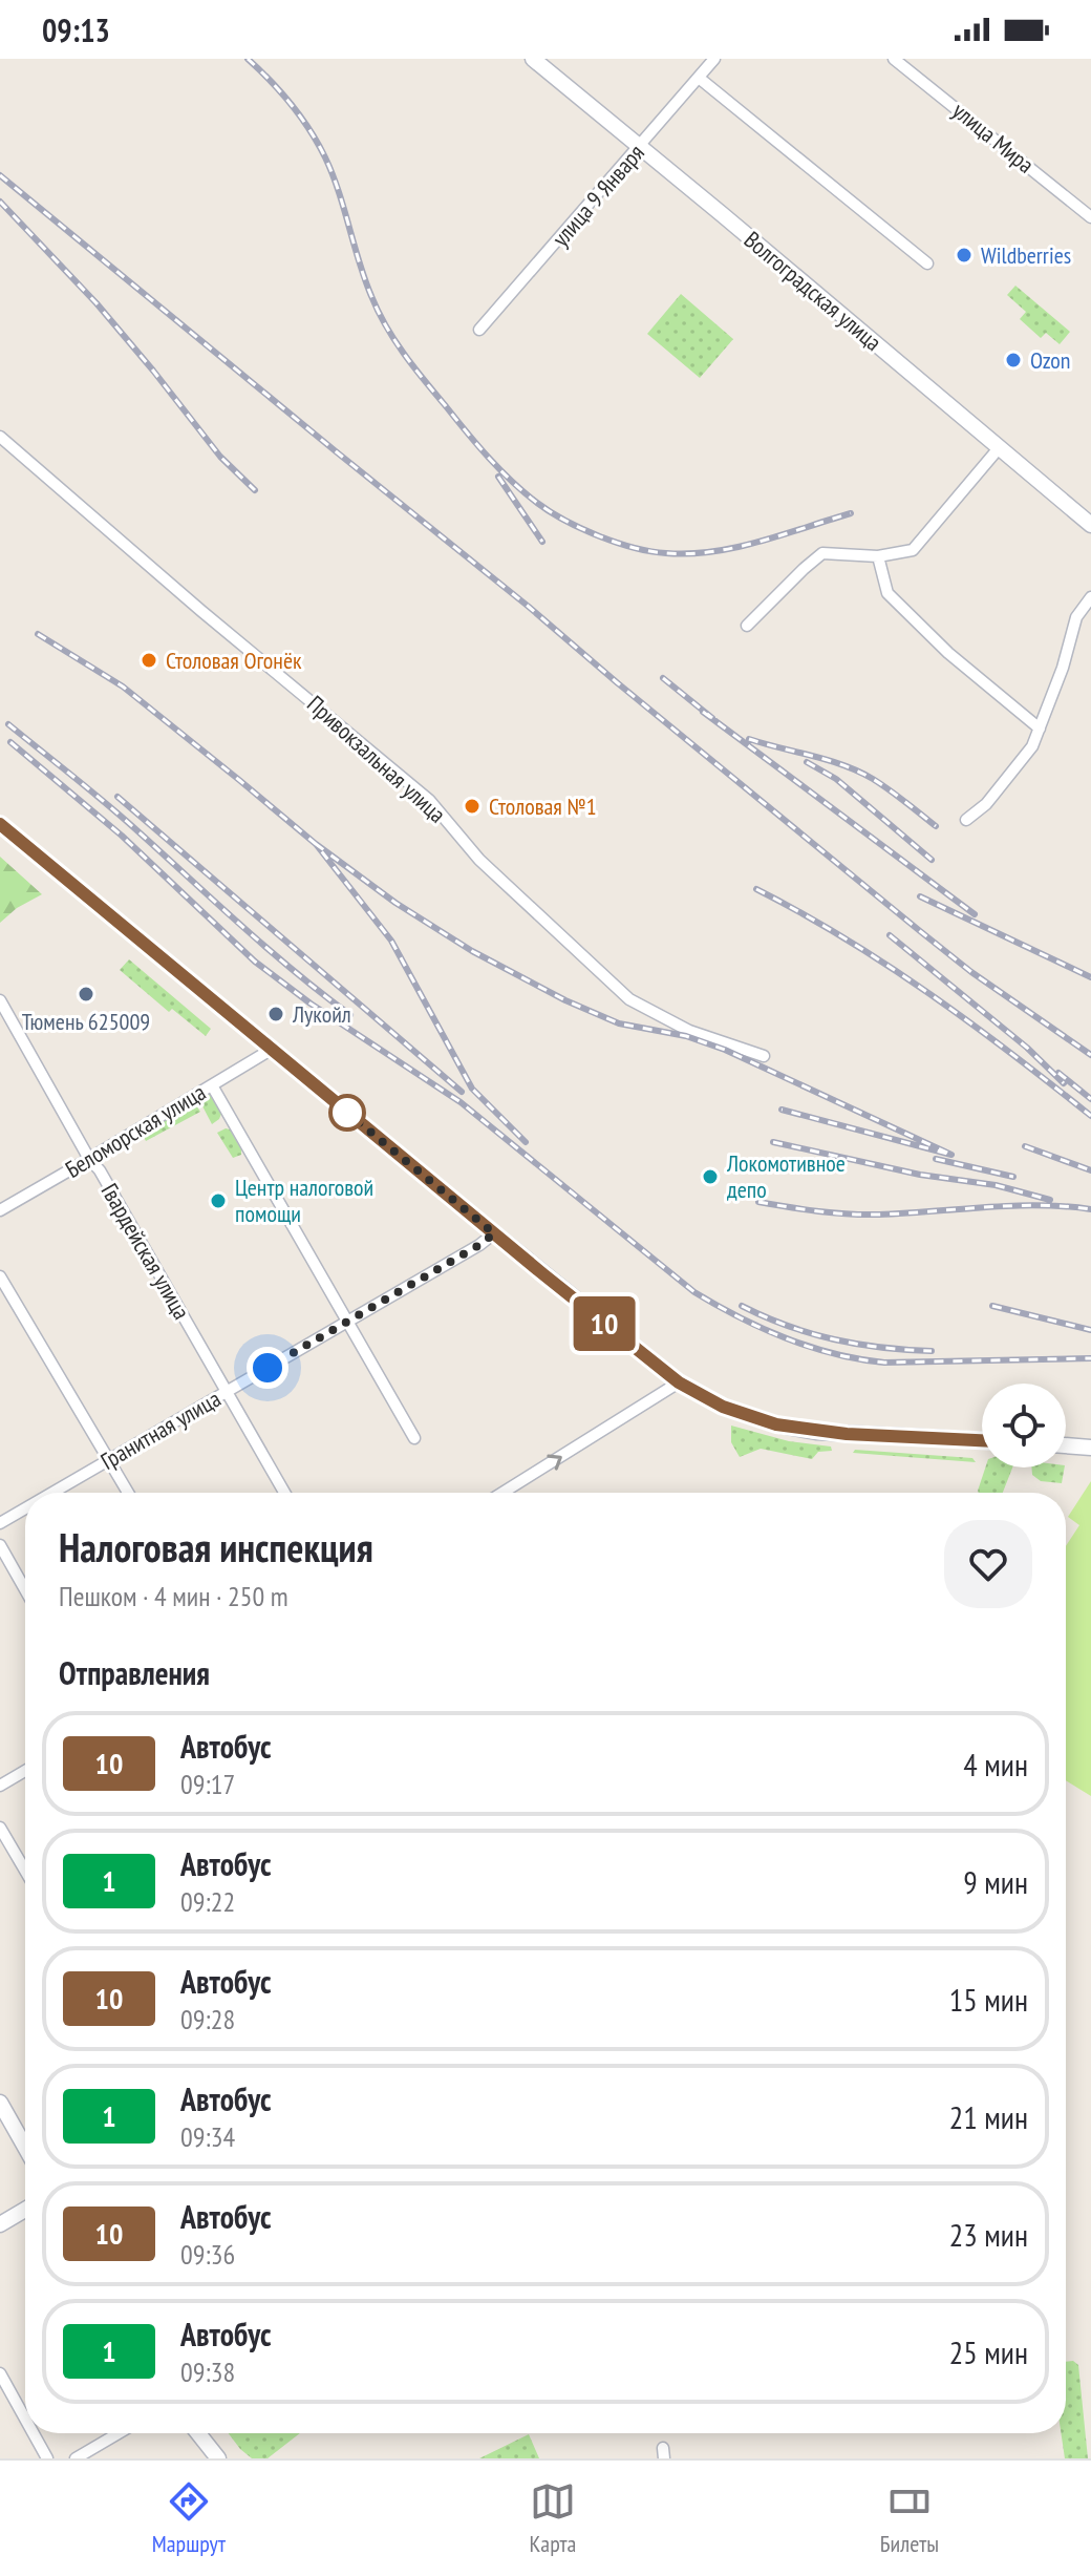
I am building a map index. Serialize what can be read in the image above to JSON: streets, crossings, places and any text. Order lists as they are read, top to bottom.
{
  "streets": {
    "street": [
      "улица Мира",
      "улица 9 Января",
      "Волгоградская улица",
      "Привокзальная улица",
      "Беломорская улица",
      "Гвардейская улица",
      "Гранитная улица"
    ]
  },
  "crossings": [
    ["улица 9 Января", "Волгоградская улица"],
    ["Беломорская улица", "Гвардейская улица"],
    ["Гвардейская улица", "Гранитная улица"]
  ],
  "places": [
    "Wildberries",
    "Ozon",
    "Столовая Огонёк",
    "Столовая №1",
    "Тюмень 625009",
    "Лукойл",
    "Локомотивное депо",
    "Центр налоговой помощи"
  ],
  "lines": ["bus line 10"],
  "page": {
    "status": "09:13",
    "on_map": "10",
    "heading": [
      ["Налоговая инспекция", "Пешком · 4 мин · 250 m"],
      "Отправления"
    ],
    "list": [
      {
        "mark": "10",
        "name": "Автобус",
        "note": "09:17",
        "value": "4 мин"
      },
      {
        "mark": "1",
        "name": "Автобус",
        "note": "09:22",
        "value": "9 мин"
      },
      {
        "mark": "10",
        "name": "Автобус",
        "note": "09:28",
        "value": "15 мин"
      },
      {
        "mark": "1",
        "name": "Автобус",
        "note": "09:34",
        "value": "21 мин"
      },
      {
        "mark": "10",
        "name": "Автобус",
        "note": "09:36",
        "value": "23 мин"
      },
      {
        "mark": "1",
        "name": "Автобус",
        "note": "09:38",
        "value": "25 мин"
      }
    ],
    "tabs": ["Маршрут", "Карта", "Билеты"]
  }
}
